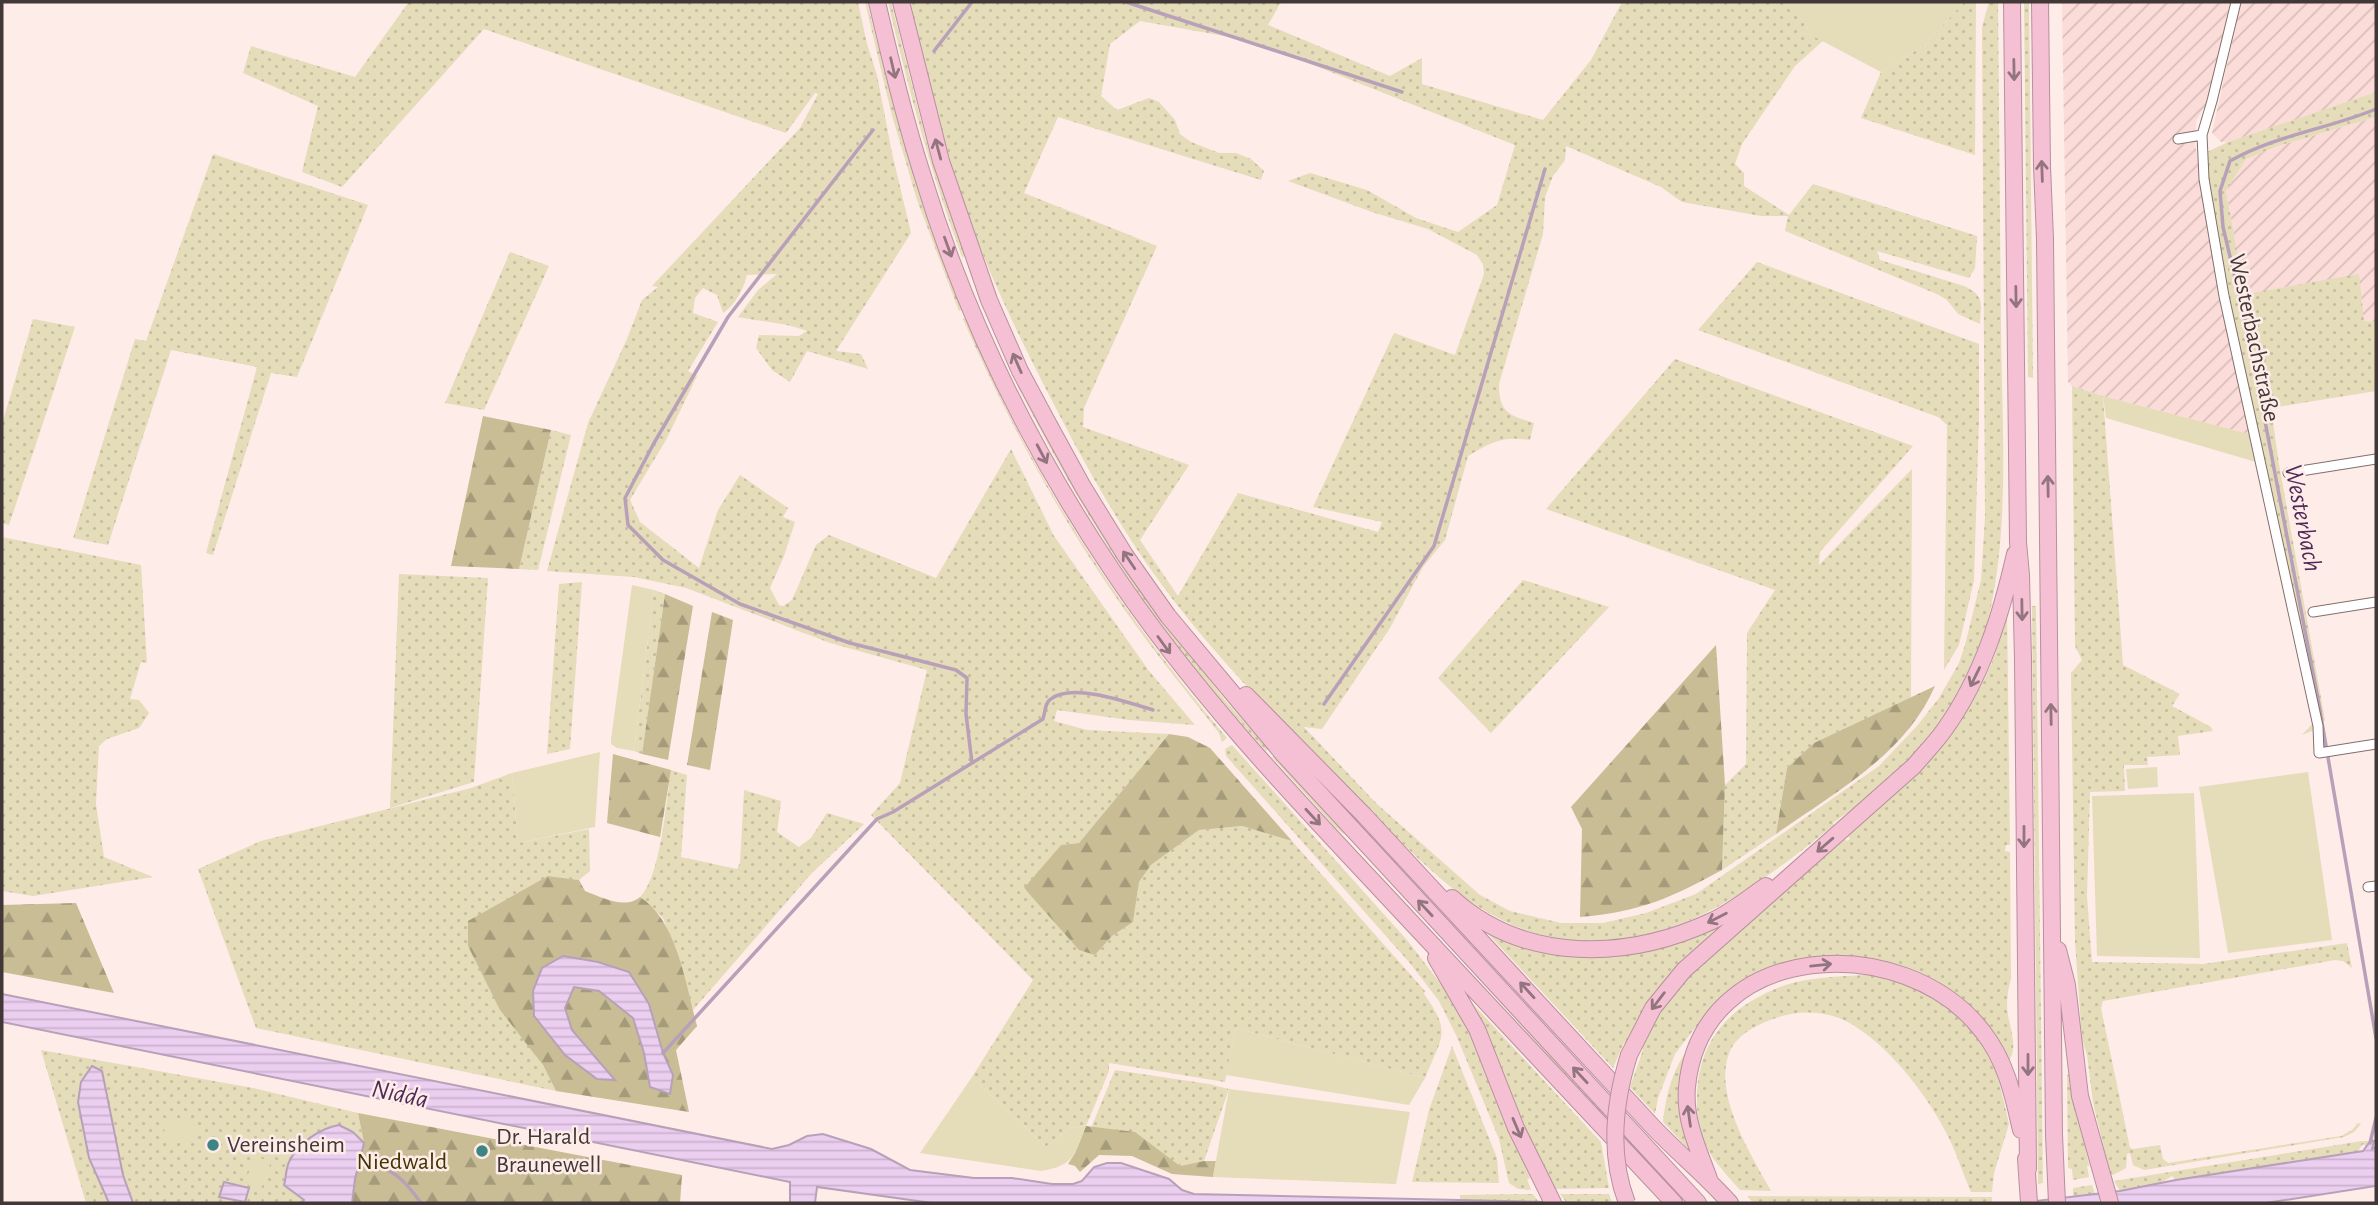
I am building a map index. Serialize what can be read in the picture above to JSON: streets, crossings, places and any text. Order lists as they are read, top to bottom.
{
  "streets": {
    "street": ["Westerbachstraße"]
  },
  "water": ["Westerbach", "Nidda"],
  "parks": ["Niedwald"],
  "places": ["Vereinsheim", "Dr. Harald Braunewell"]
}
